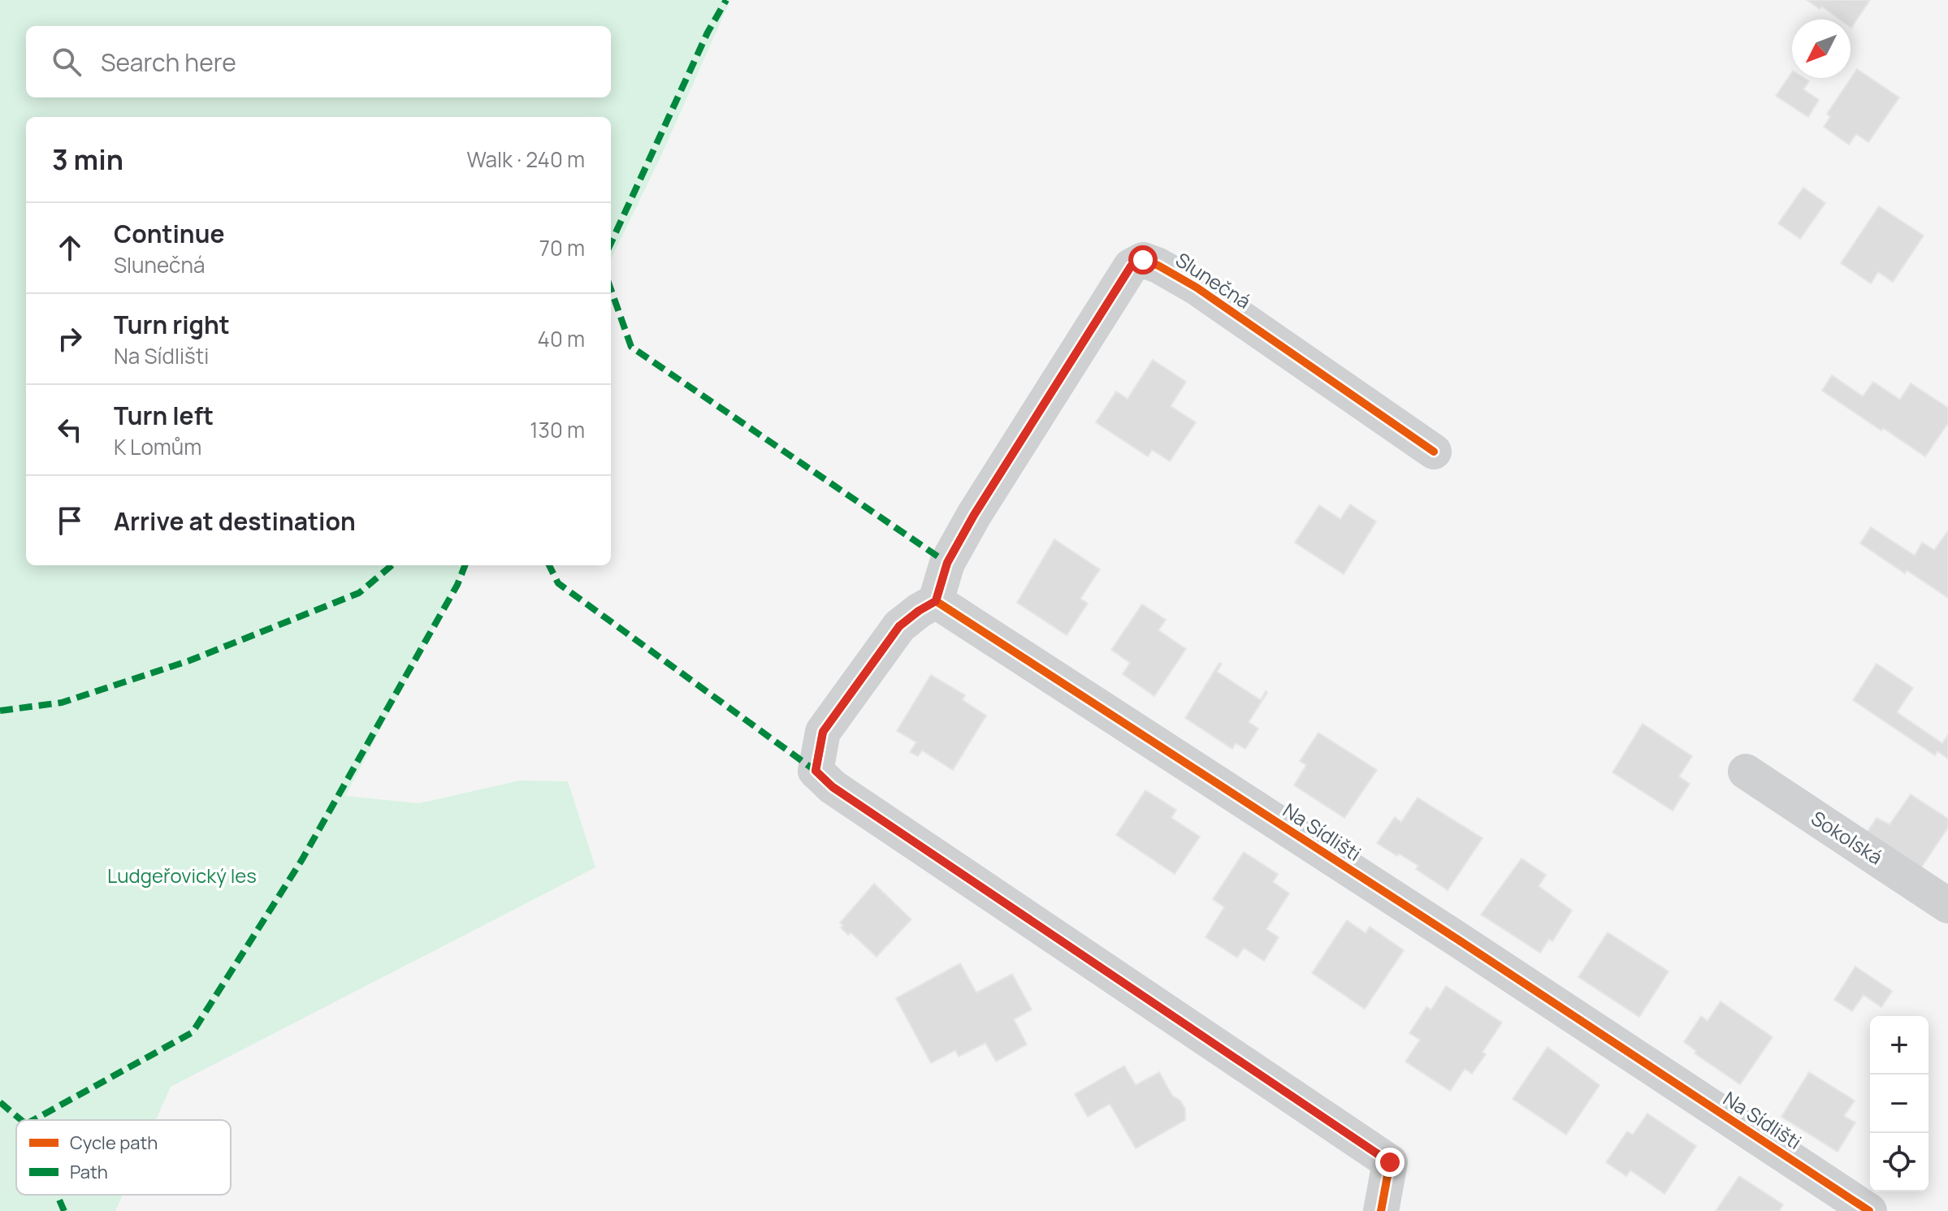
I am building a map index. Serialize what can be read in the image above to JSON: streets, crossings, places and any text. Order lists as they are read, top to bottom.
{
  "streets": {
    "street": ["Slunečná", "Na Sídlišti", "Sokolská"]
  },
  "crossings": [
    ["Slunečná", "Na Sídlišti"]
  ],
  "parks": ["Ludgeřovický les"],
  "legend": ["Cycle path", "Path"],
  "north": "bottom left",
  "page": {
    "search": "Search here",
    "heading": ["3 min", "Walk · 240 m"],
    "list": [
      ["Continue", "Slunečná", "70 m"],
      ["Turn right", "Na Sídlišti", "40 m"],
      ["Turn left", "K Lomům", "130 m"],
      "Arrive at destination"
    ],
    "map_buttons": ["+", "−"]
  }
}
